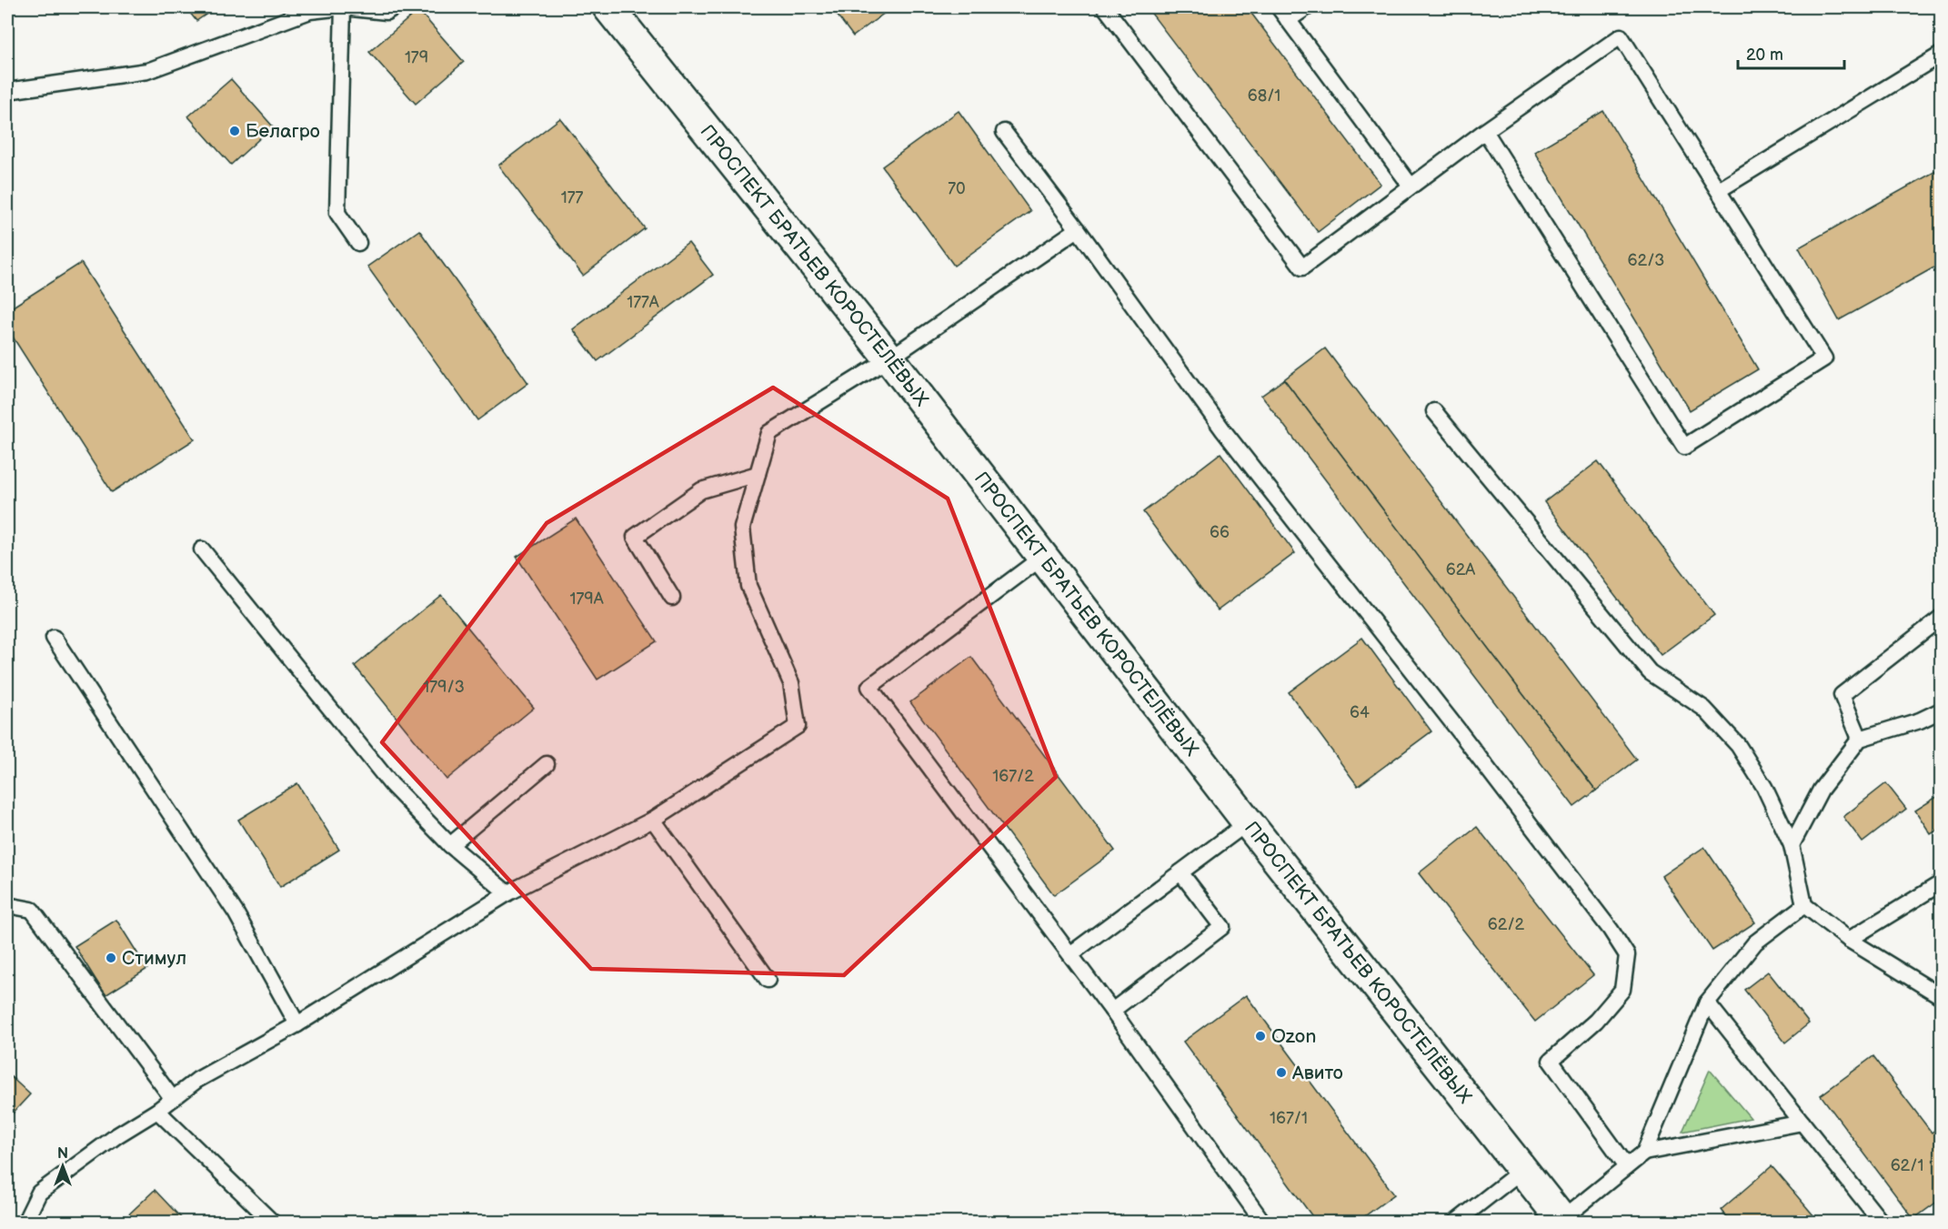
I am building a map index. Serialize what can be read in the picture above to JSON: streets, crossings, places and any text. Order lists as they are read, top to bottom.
{
  "streets": {
    "main road": ["ПРОСПЕКТ БРАТЬЕВ КОРОСТЕЛЁВЫХ"]
  },
  "places": [
    "Белагро",
    "Стимул",
    "Ozon",
    "Авито"
  ],
  "house_numbers": [
    "179",
    "68/1",
    "70",
    "177",
    "62/3",
    "177А",
    "66",
    "62А",
    "179А",
    "179/3",
    "64",
    "167/2",
    "62/2",
    "167/1",
    "62/1"
  ],
  "scale_bar": "20 m",
  "north": "top"
}
